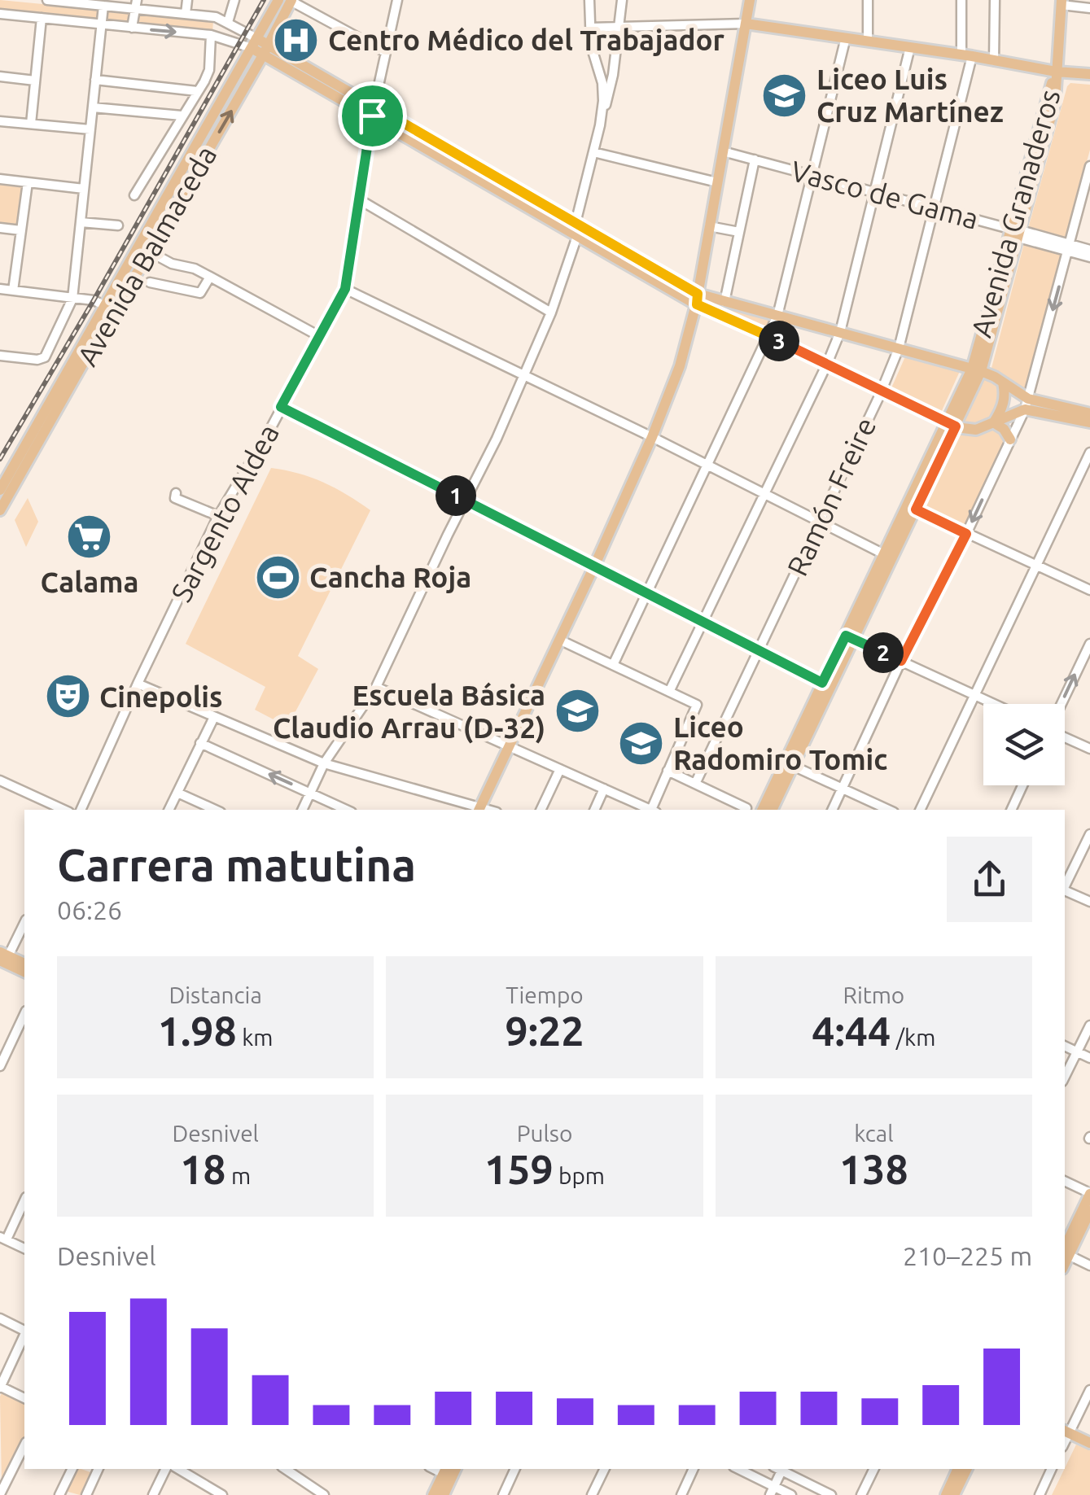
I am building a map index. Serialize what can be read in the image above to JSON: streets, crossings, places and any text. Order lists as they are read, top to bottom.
{
  "streets": {
    "main road": ["Avenida Granaderos", "Avenida Balmaceda"],
    "street": ["Vasco de Gama", "Ramón Freire", "Sargento Aldea"]
  },
  "crossings": [
    ["Vasco de Gama", "Avenida Granaderos"],
    ["Vasco de Gama", "Ramón Freire"]
  ],
  "places": {
    "hospital": ["Centro Médico del Trabajador"],
    "school or university": ["Liceo Luis Cruz Martínez", "Escuela Básica Claudio Arrau (D-32)", "Liceo Radomiro Tomic"],
    "supermarket": ["Calama"],
    "sports": ["Cancha Roja"],
    "theatre": ["Cinepolis"]
  },
  "page": {
    "pins": ["3", "1", "2"],
    "heading": ["Carrera matutina", "06:26"],
    "stats": [
      ["Distancia", "1.98 km"],
      ["Tiempo", "9:22"],
      ["Ritmo", "4:44 /km"],
      ["Desnivel", "18 m"],
      ["Pulso", "159 bpm"],
      ["kcal", "138"]
    ],
    "chart": ["Desnivel", "210–225 m"]
  }
}
